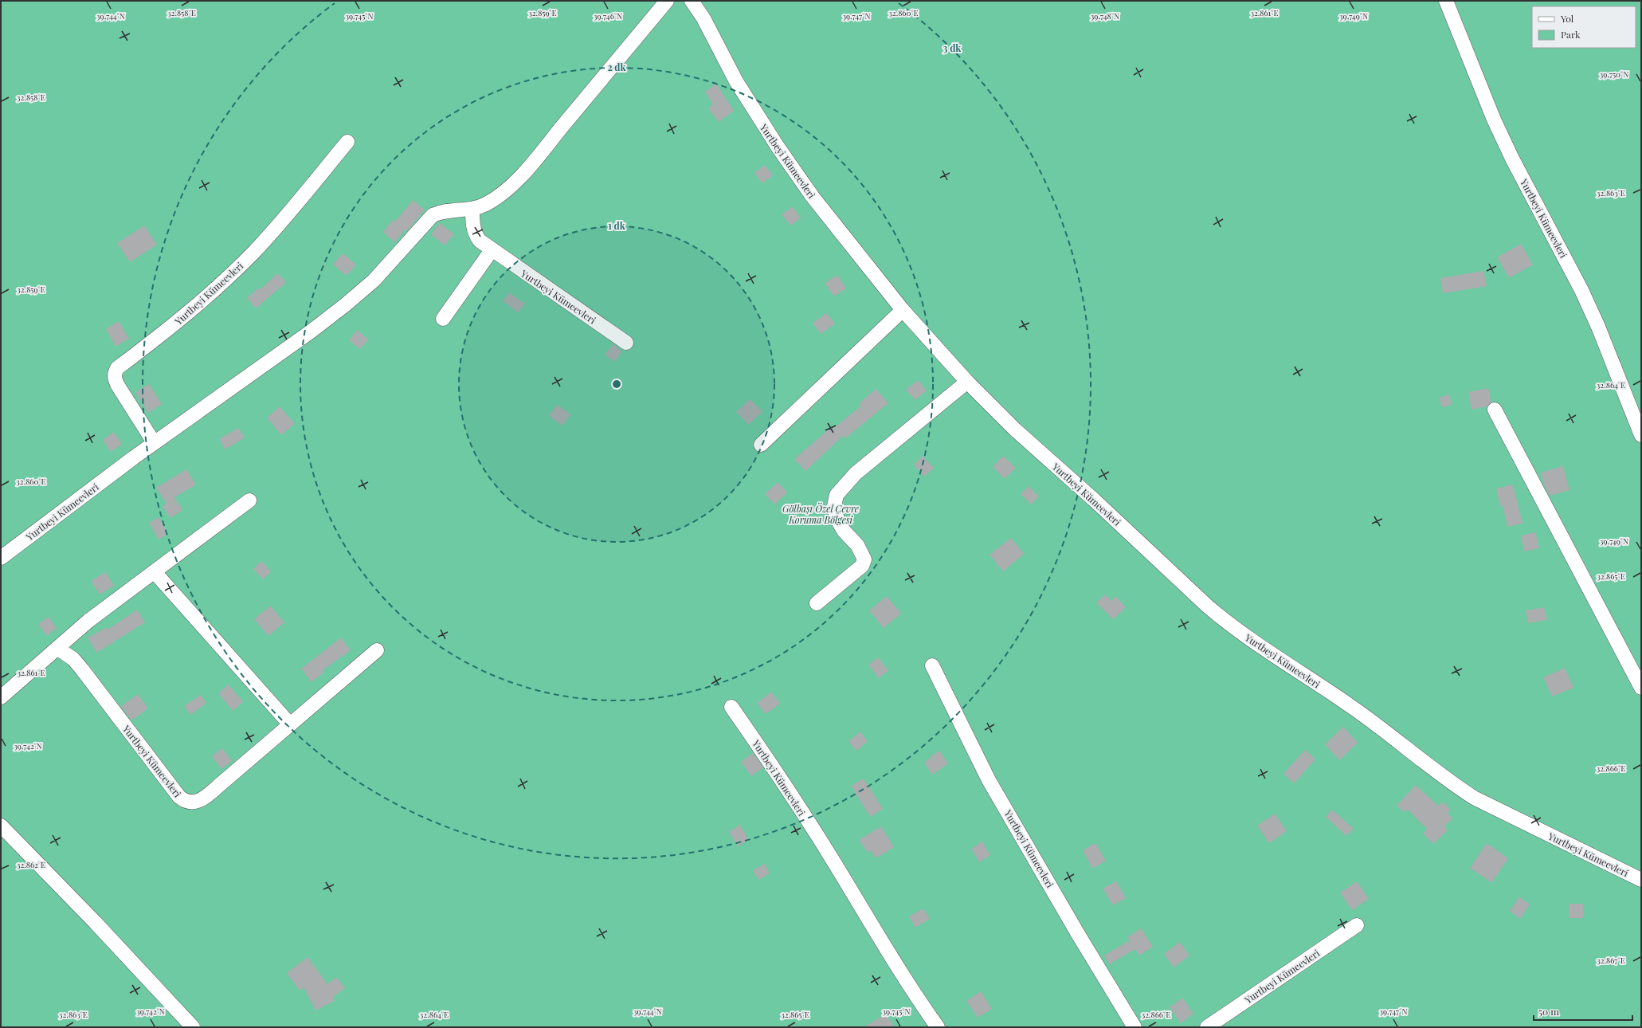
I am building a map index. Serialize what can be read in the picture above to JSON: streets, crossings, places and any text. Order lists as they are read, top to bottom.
{
  "streets": {
    "street": ["Yurtbeyi Kümeevleri"]
  },
  "parks": ["Gölbaşı Özel Çevre Koruma Bölgesi"],
  "legend": ["Yol", "Park"],
  "scale_bar": "50 m",
  "coordinates": [
    "32.858°E",
    "32.859°E",
    "32.860°E",
    "32.861°E",
    "39.744°N",
    "39.745°N",
    "39.746°N",
    "39.747°N",
    "39.748°N",
    "39.749°N",
    "39.750°N",
    "32.863°E",
    "32.864°E",
    "32.865°E",
    "39.742°N",
    "32.866°E",
    "32.862°E",
    "32.867°E"
  ],
  "rings": ["3 dk", "2 dk", "1 dk"]
}
